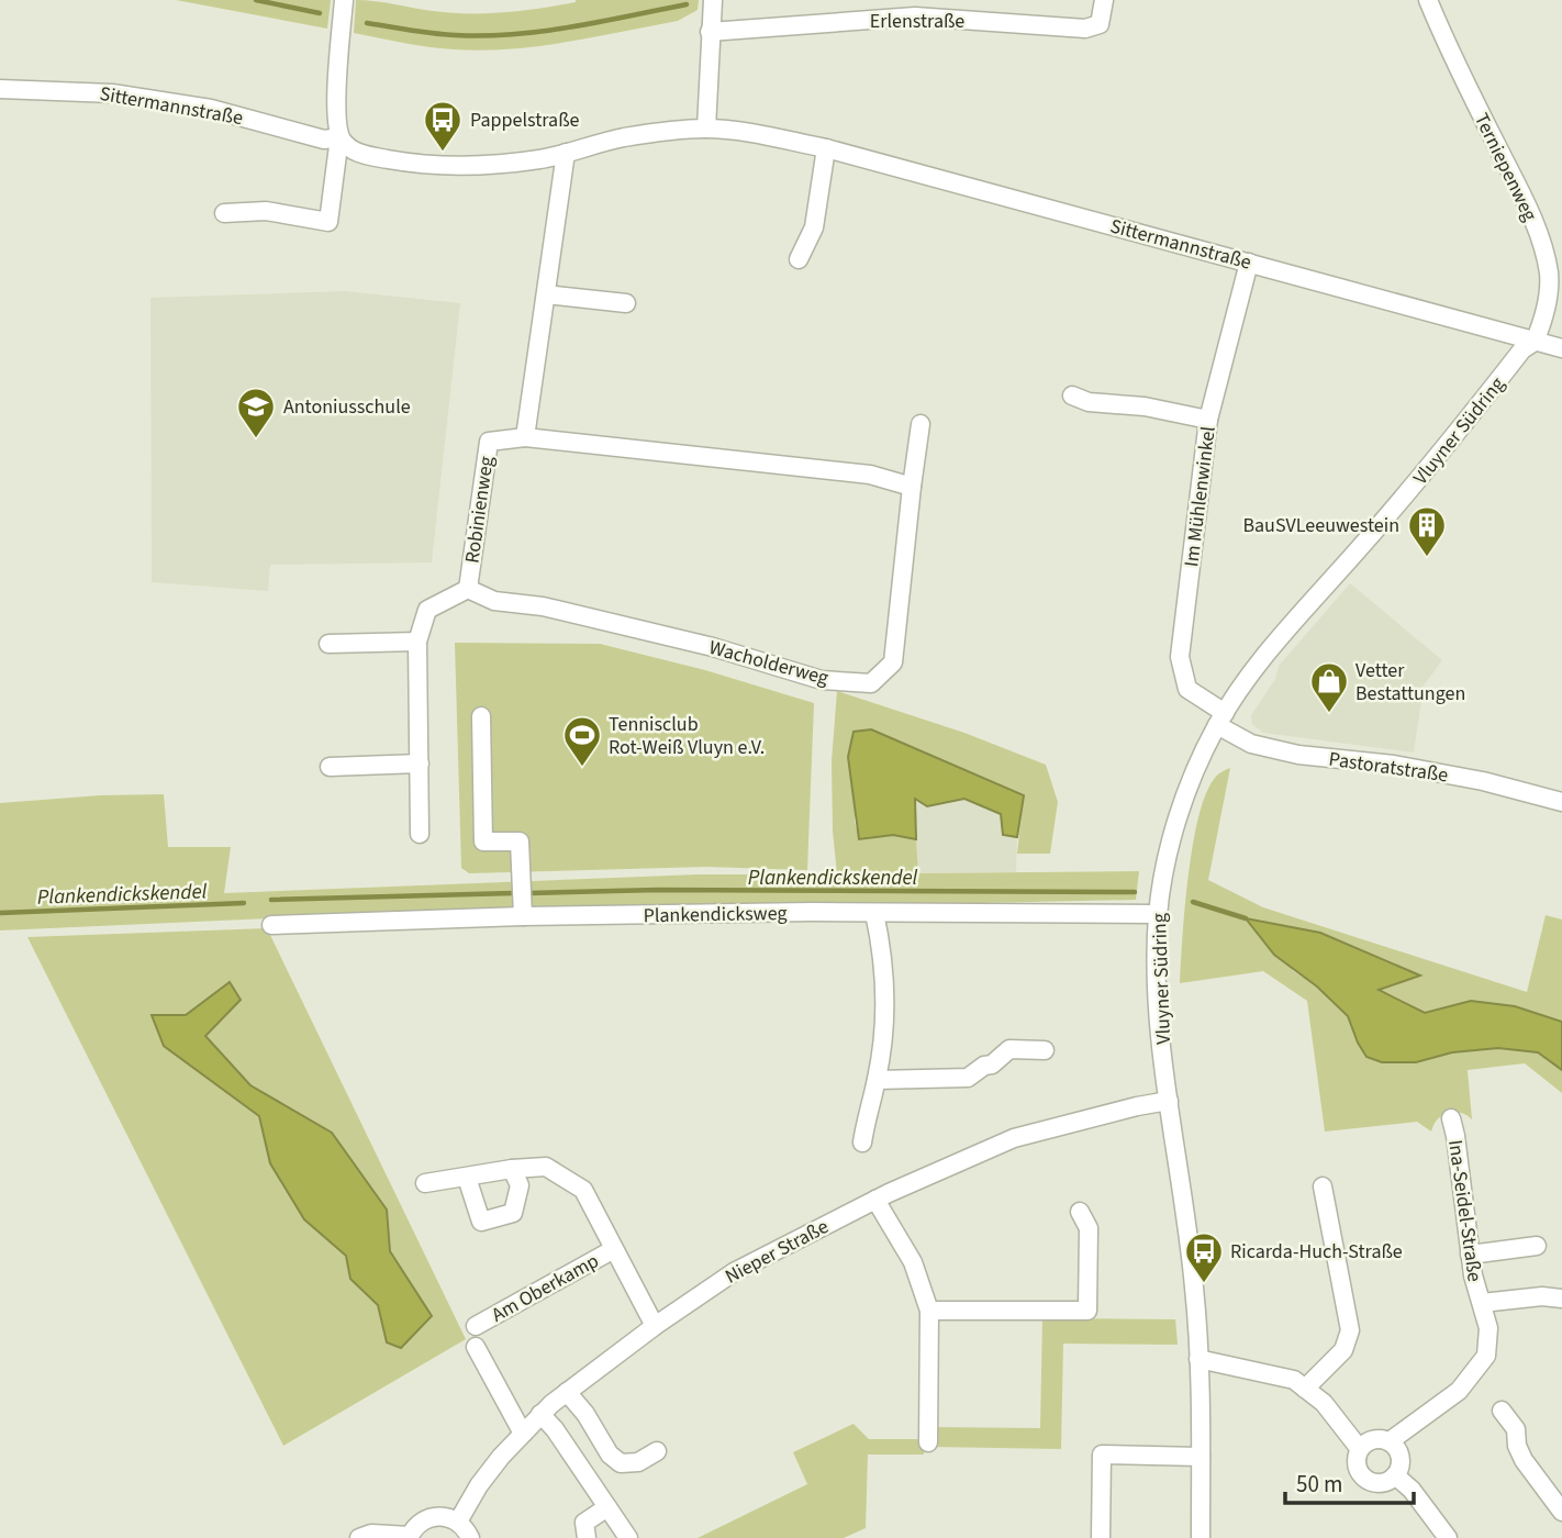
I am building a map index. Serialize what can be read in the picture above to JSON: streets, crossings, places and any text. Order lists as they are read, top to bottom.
{
  "streets": {
    "street": [
      "Erlenstraße",
      "Sittermannstraße",
      "Terniepenweg",
      "Vluyner Südring",
      "Im Mühlenwinkel",
      "Robinienweg",
      "Wacholderweg",
      "Pastoratstraße",
      "Plankendicksweg",
      "Ina-Seidel-Straße",
      "Nieper Straße",
      "Am Oberkamp"
    ]
  },
  "crossings": [
    ["Sittermannstraße", "Terniepenweg"],
    ["Sittermannstraße", "Vluyner Südring"],
    ["Sittermannstraße", "Im Mühlenwinkel"],
    ["Terniepenweg", "Vluyner Südring"],
    ["Vluyner Südring", "Im Mühlenwinkel"],
    ["Vluyner Südring", "Pastoratstraße"],
    ["Vluyner Südring", "Plankendicksweg"],
    ["Vluyner Südring", "Nieper Straße"],
    ["Im Mühlenwinkel", "Pastoratstraße"],
    ["Robinienweg", "Wacholderweg"],
    ["Nieper Straße", "Am Oberkamp"]
  ],
  "water": ["Plankendickskendel"],
  "places": {
    "bus stop": ["Pappelstraße", "Ricarda-Huch-Straße"],
    "school or university": ["Antoniusschule"],
    "building": ["BauSVLeeuwestein"],
    "shop": ["Vetter Bestattungen"],
    "sports": ["Tennisclub Rot-Weiß Vluyn e.V."]
  },
  "scale_bar": "50 m"
}
